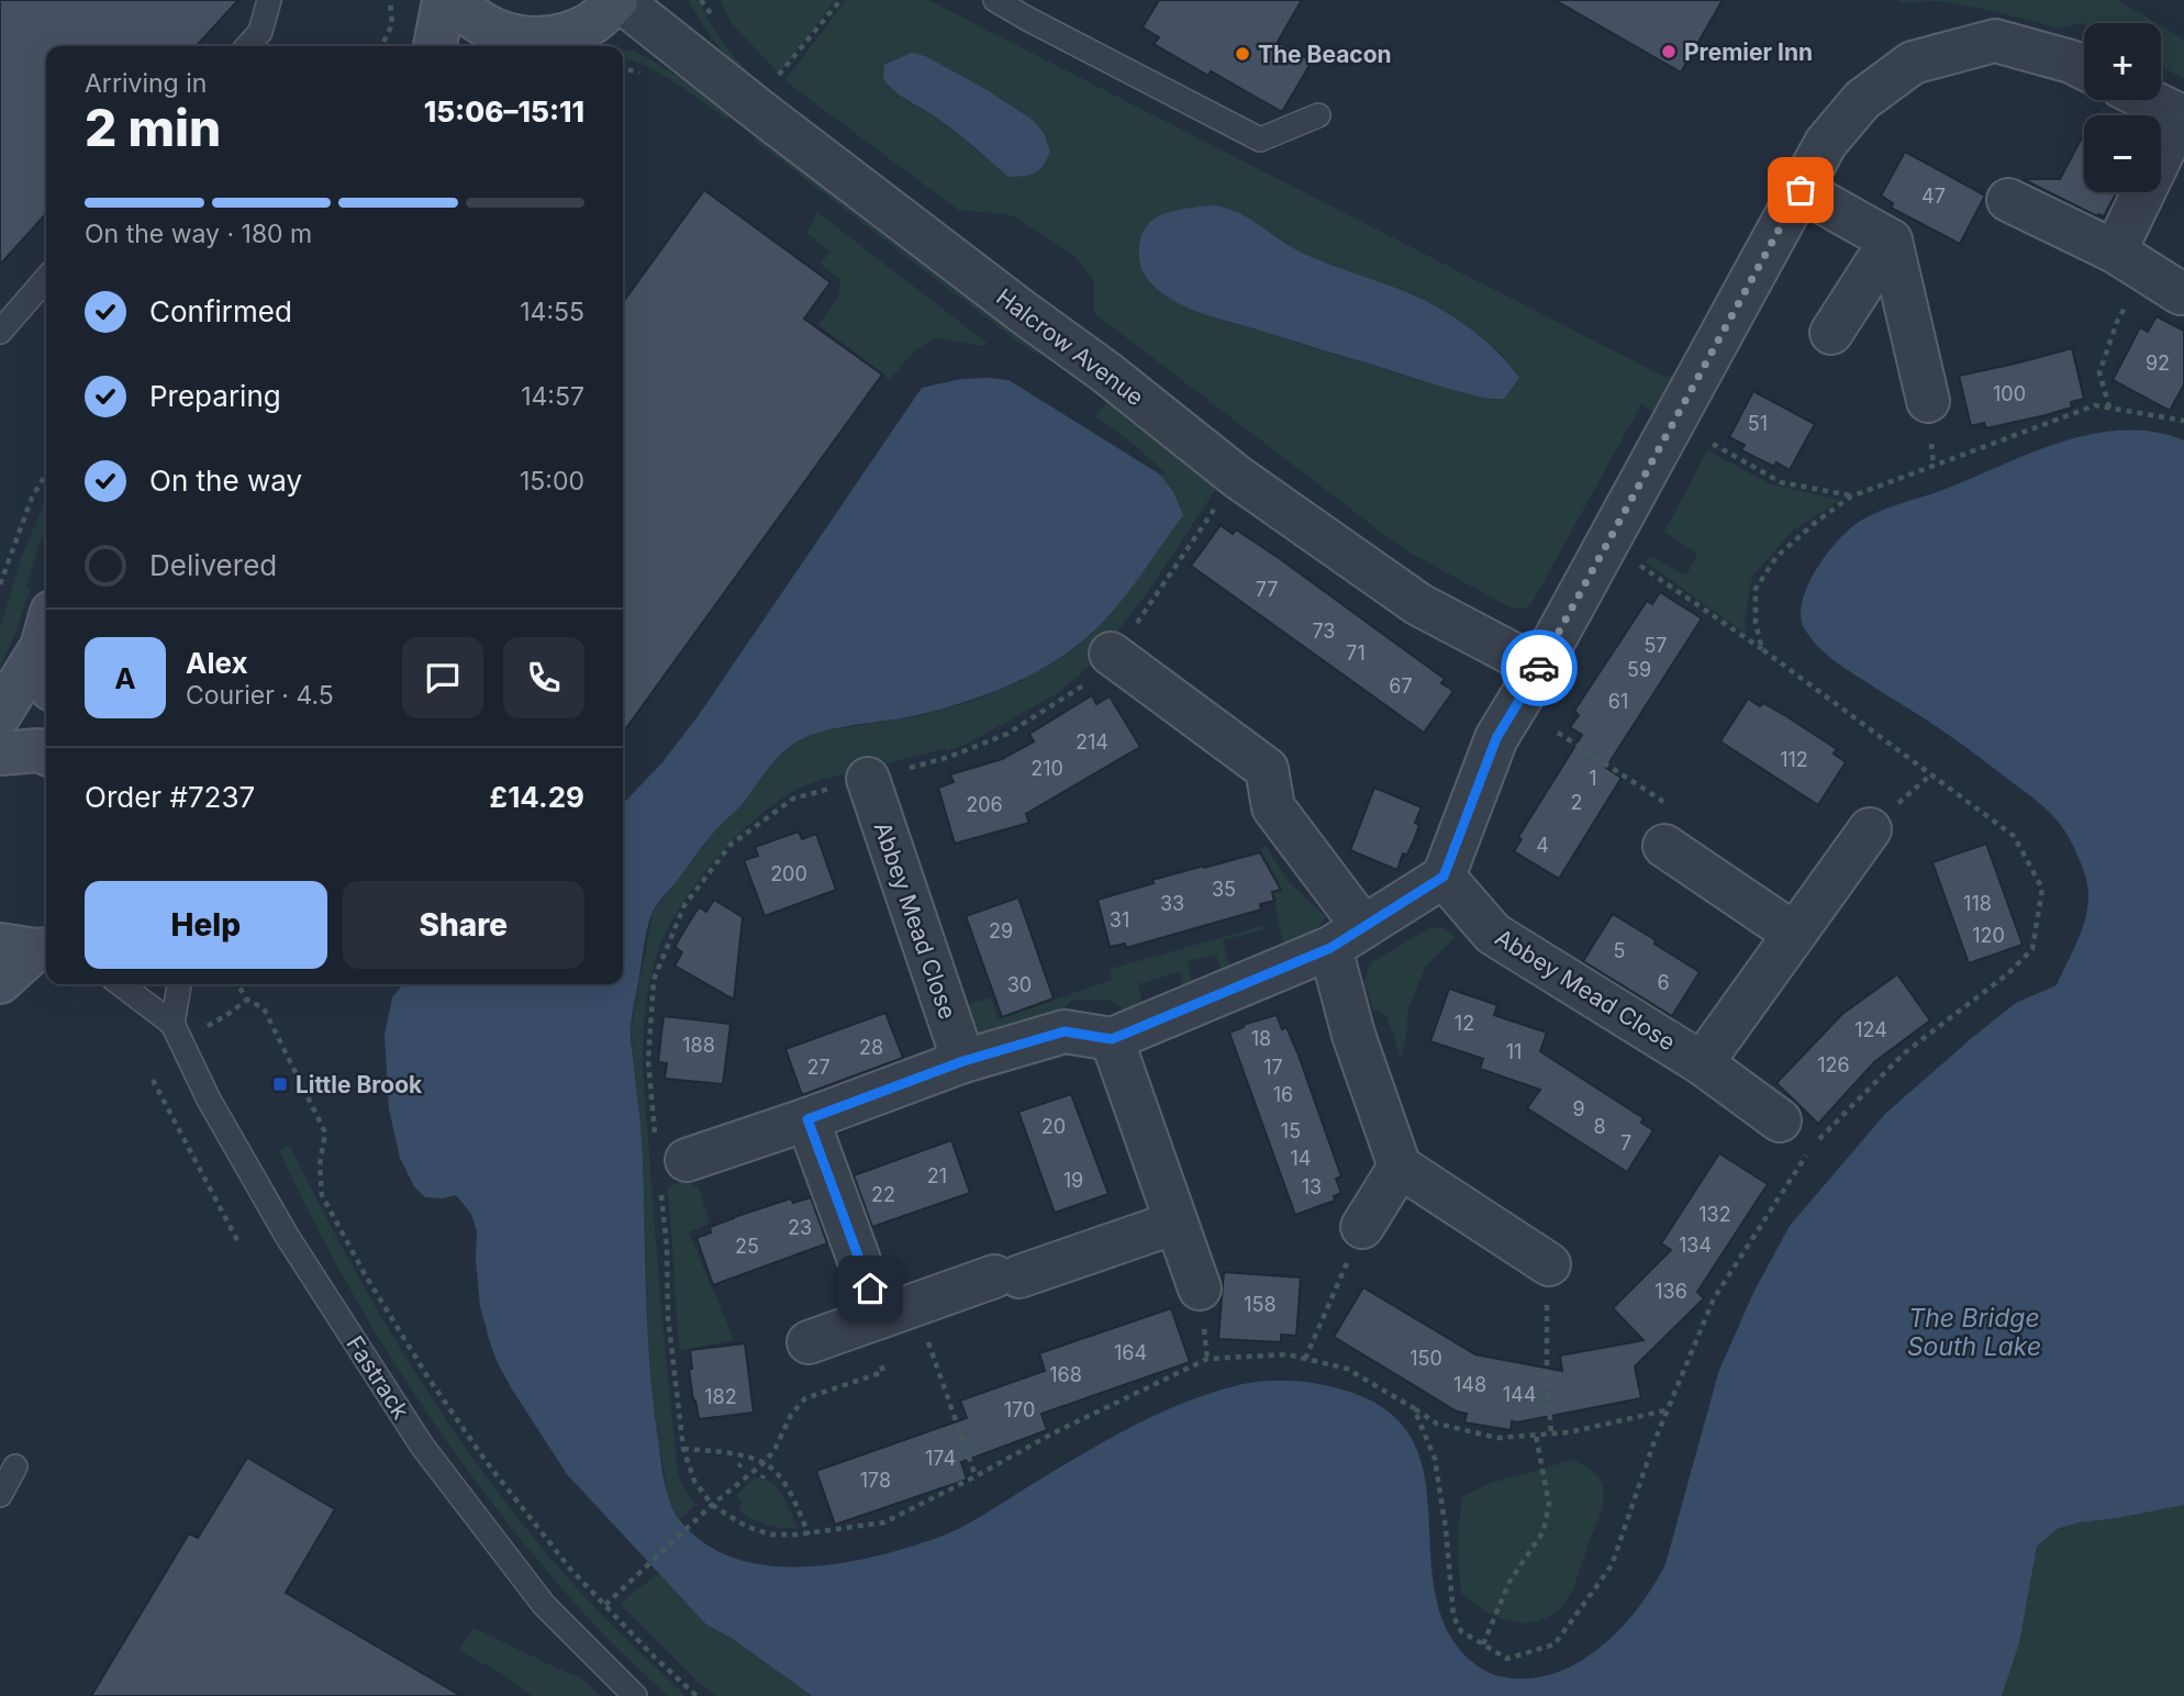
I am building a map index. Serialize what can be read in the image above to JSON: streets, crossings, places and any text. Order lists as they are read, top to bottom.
{
  "streets": {
    "street": ["Halcrow Avenue", "Abbey Mead Close"],
    "lane": ["Fastrack"]
  },
  "water": ["The Bridge South Lake"],
  "places": {
    "other": ["Premier Inn", "The Beacon"],
    "transit": ["Little Brook"]
  },
  "house_numbers": [
    "47",
    "92",
    "100",
    "51",
    "77",
    "73",
    "57",
    "71",
    "59",
    "67",
    "61",
    "214",
    "112",
    "210",
    "1",
    "2",
    "206",
    "4",
    "200",
    "35",
    "33",
    "118",
    "31",
    "29",
    "120",
    "5",
    "6",
    "30",
    "12",
    "124",
    "18",
    "188",
    "28",
    "11",
    "126",
    "27",
    "17",
    "16",
    "9",
    "20",
    "8",
    "15",
    "7",
    "14",
    "21",
    "19",
    "13",
    "22",
    "132",
    "23",
    "134",
    "25",
    "136",
    "158",
    "164",
    "150",
    "168",
    "148",
    "144",
    "182",
    "170",
    "174",
    "178"
  ],
  "page": {
    "map_buttons": ["+", "−"],
    "heading": ["2 min", "Arriving in", "15:06–15:11"],
    "panel": [
      "Alex",
      "Courier · 4.5",
      "Order #7237",
      "£14.29"
    ],
    "bar": "On the way · 180 m",
    "list": [
      ["Confirmed", "14:55"],
      ["Preparing", "14:57"],
      ["On the way", "15:00"],
      "Delivered"
    ],
    "round": "A",
    "buttons": ["Help", "Share"]
  }
}
